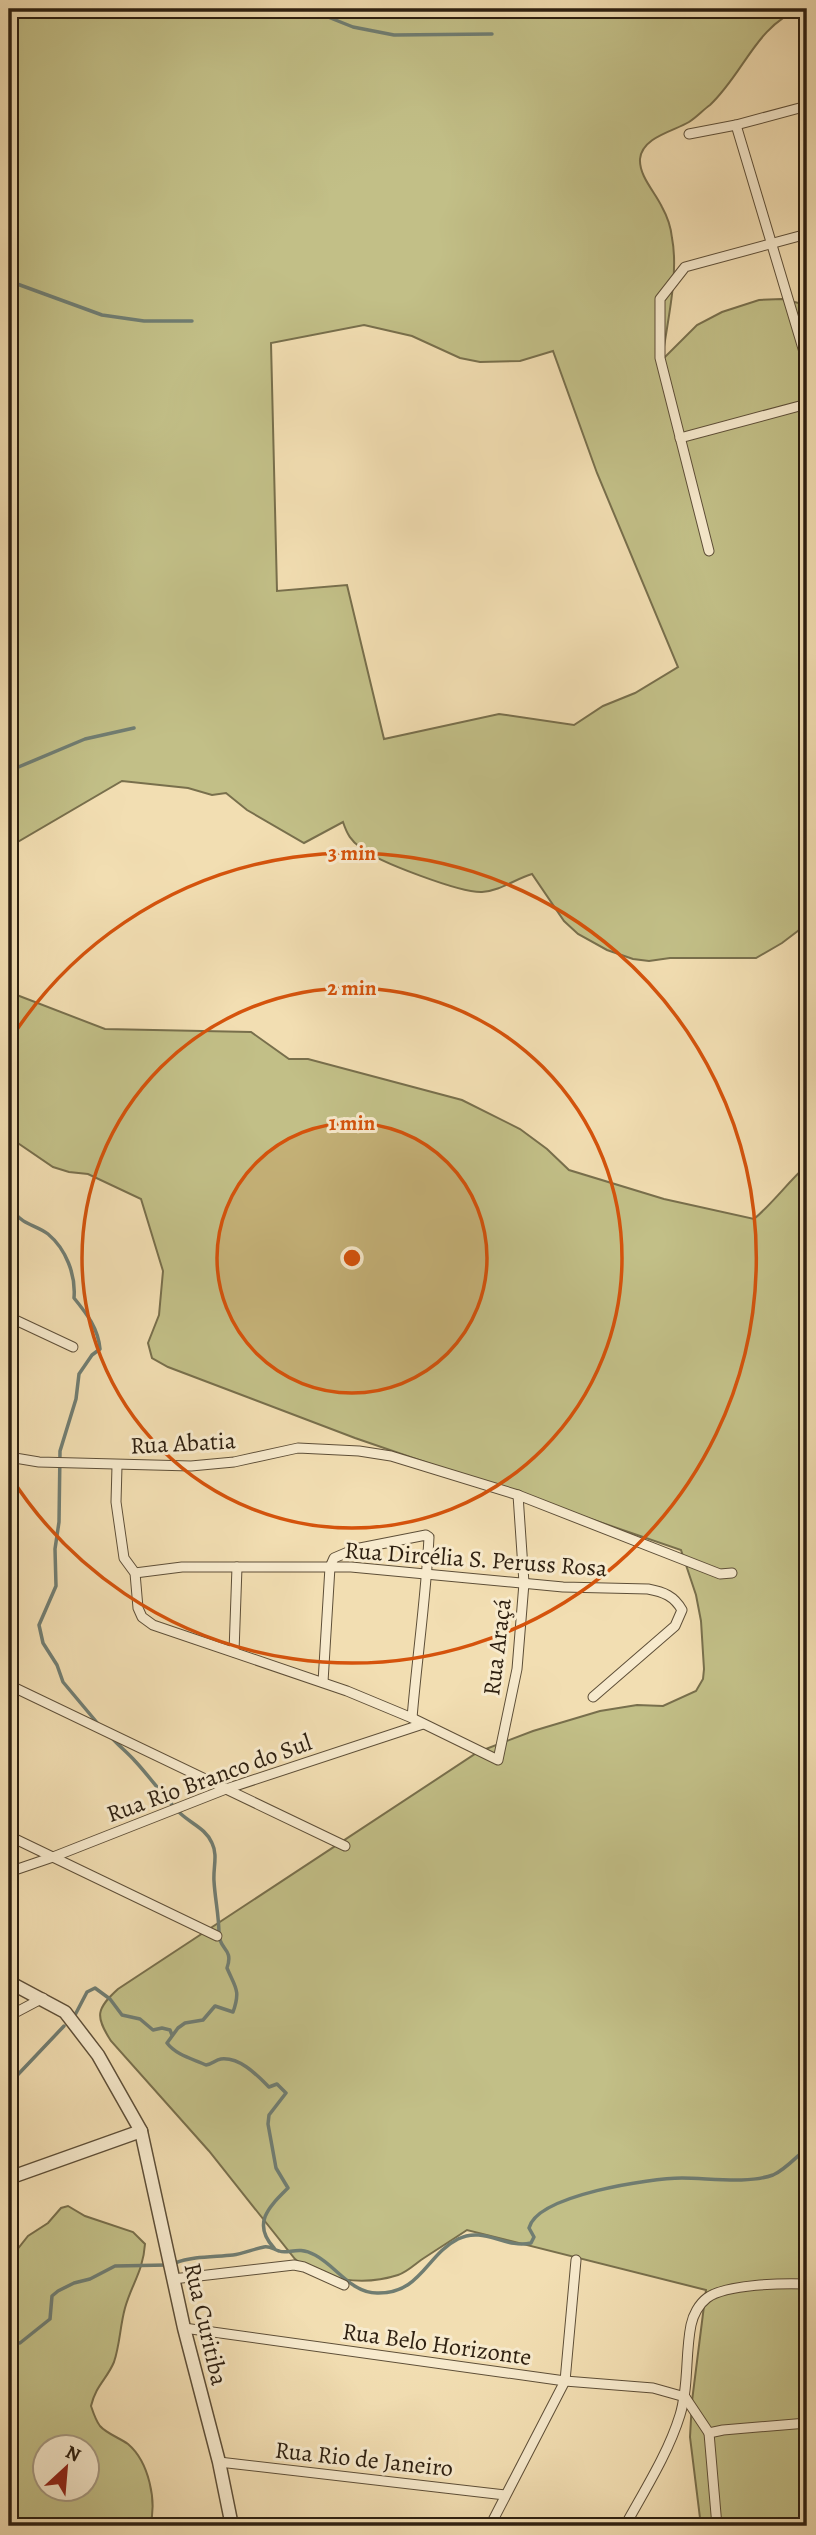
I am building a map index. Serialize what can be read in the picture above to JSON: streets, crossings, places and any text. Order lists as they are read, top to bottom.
{
  "streets": {
    "street": [
      "Rua Abatia",
      "Rua Dircélia S. Peruss Rosa",
      "Rua Araçá",
      "Rua Rio Branco do Sul",
      "Rua Curitiba",
      "Rua Belo Horizonte",
      "Rua Rio de Janeiro"
    ]
  },
  "crossings": [
    ["Rua Abatia", "Rua Araçá"],
    ["Rua Dircélia S. Peruss Rosa", "Rua Araçá"],
    ["Rua Araçá", "Rua Rio Branco do Sul"],
    ["Rua Curitiba", "Rua Belo Horizonte"],
    ["Rua Curitiba", "Rua Rio de Janeiro"]
  ],
  "north": "top right",
  "rings": ["3 min", "2 min", "1 min"]
}
